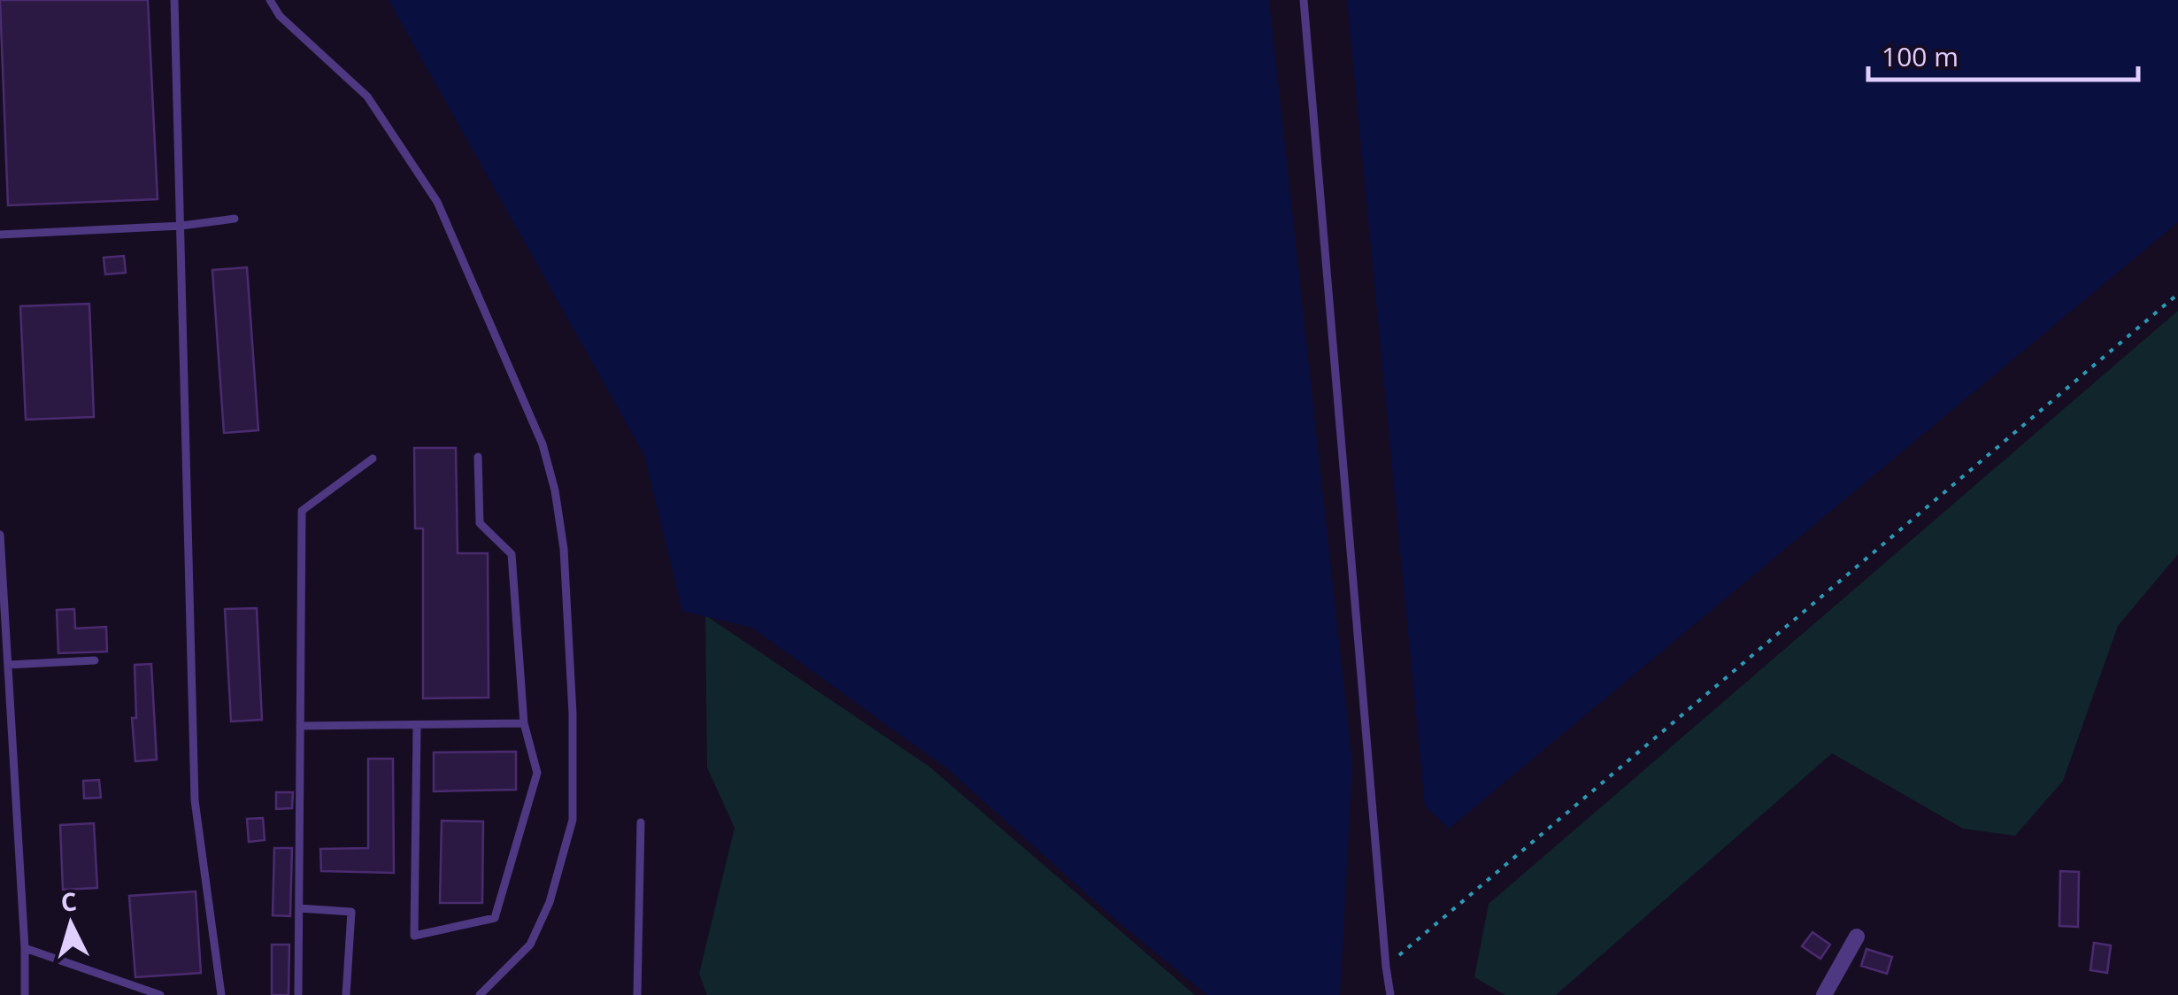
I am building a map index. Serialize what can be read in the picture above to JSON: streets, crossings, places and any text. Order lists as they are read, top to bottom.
{
  "scale_bar": "100 m",
  "north": "top"
}
